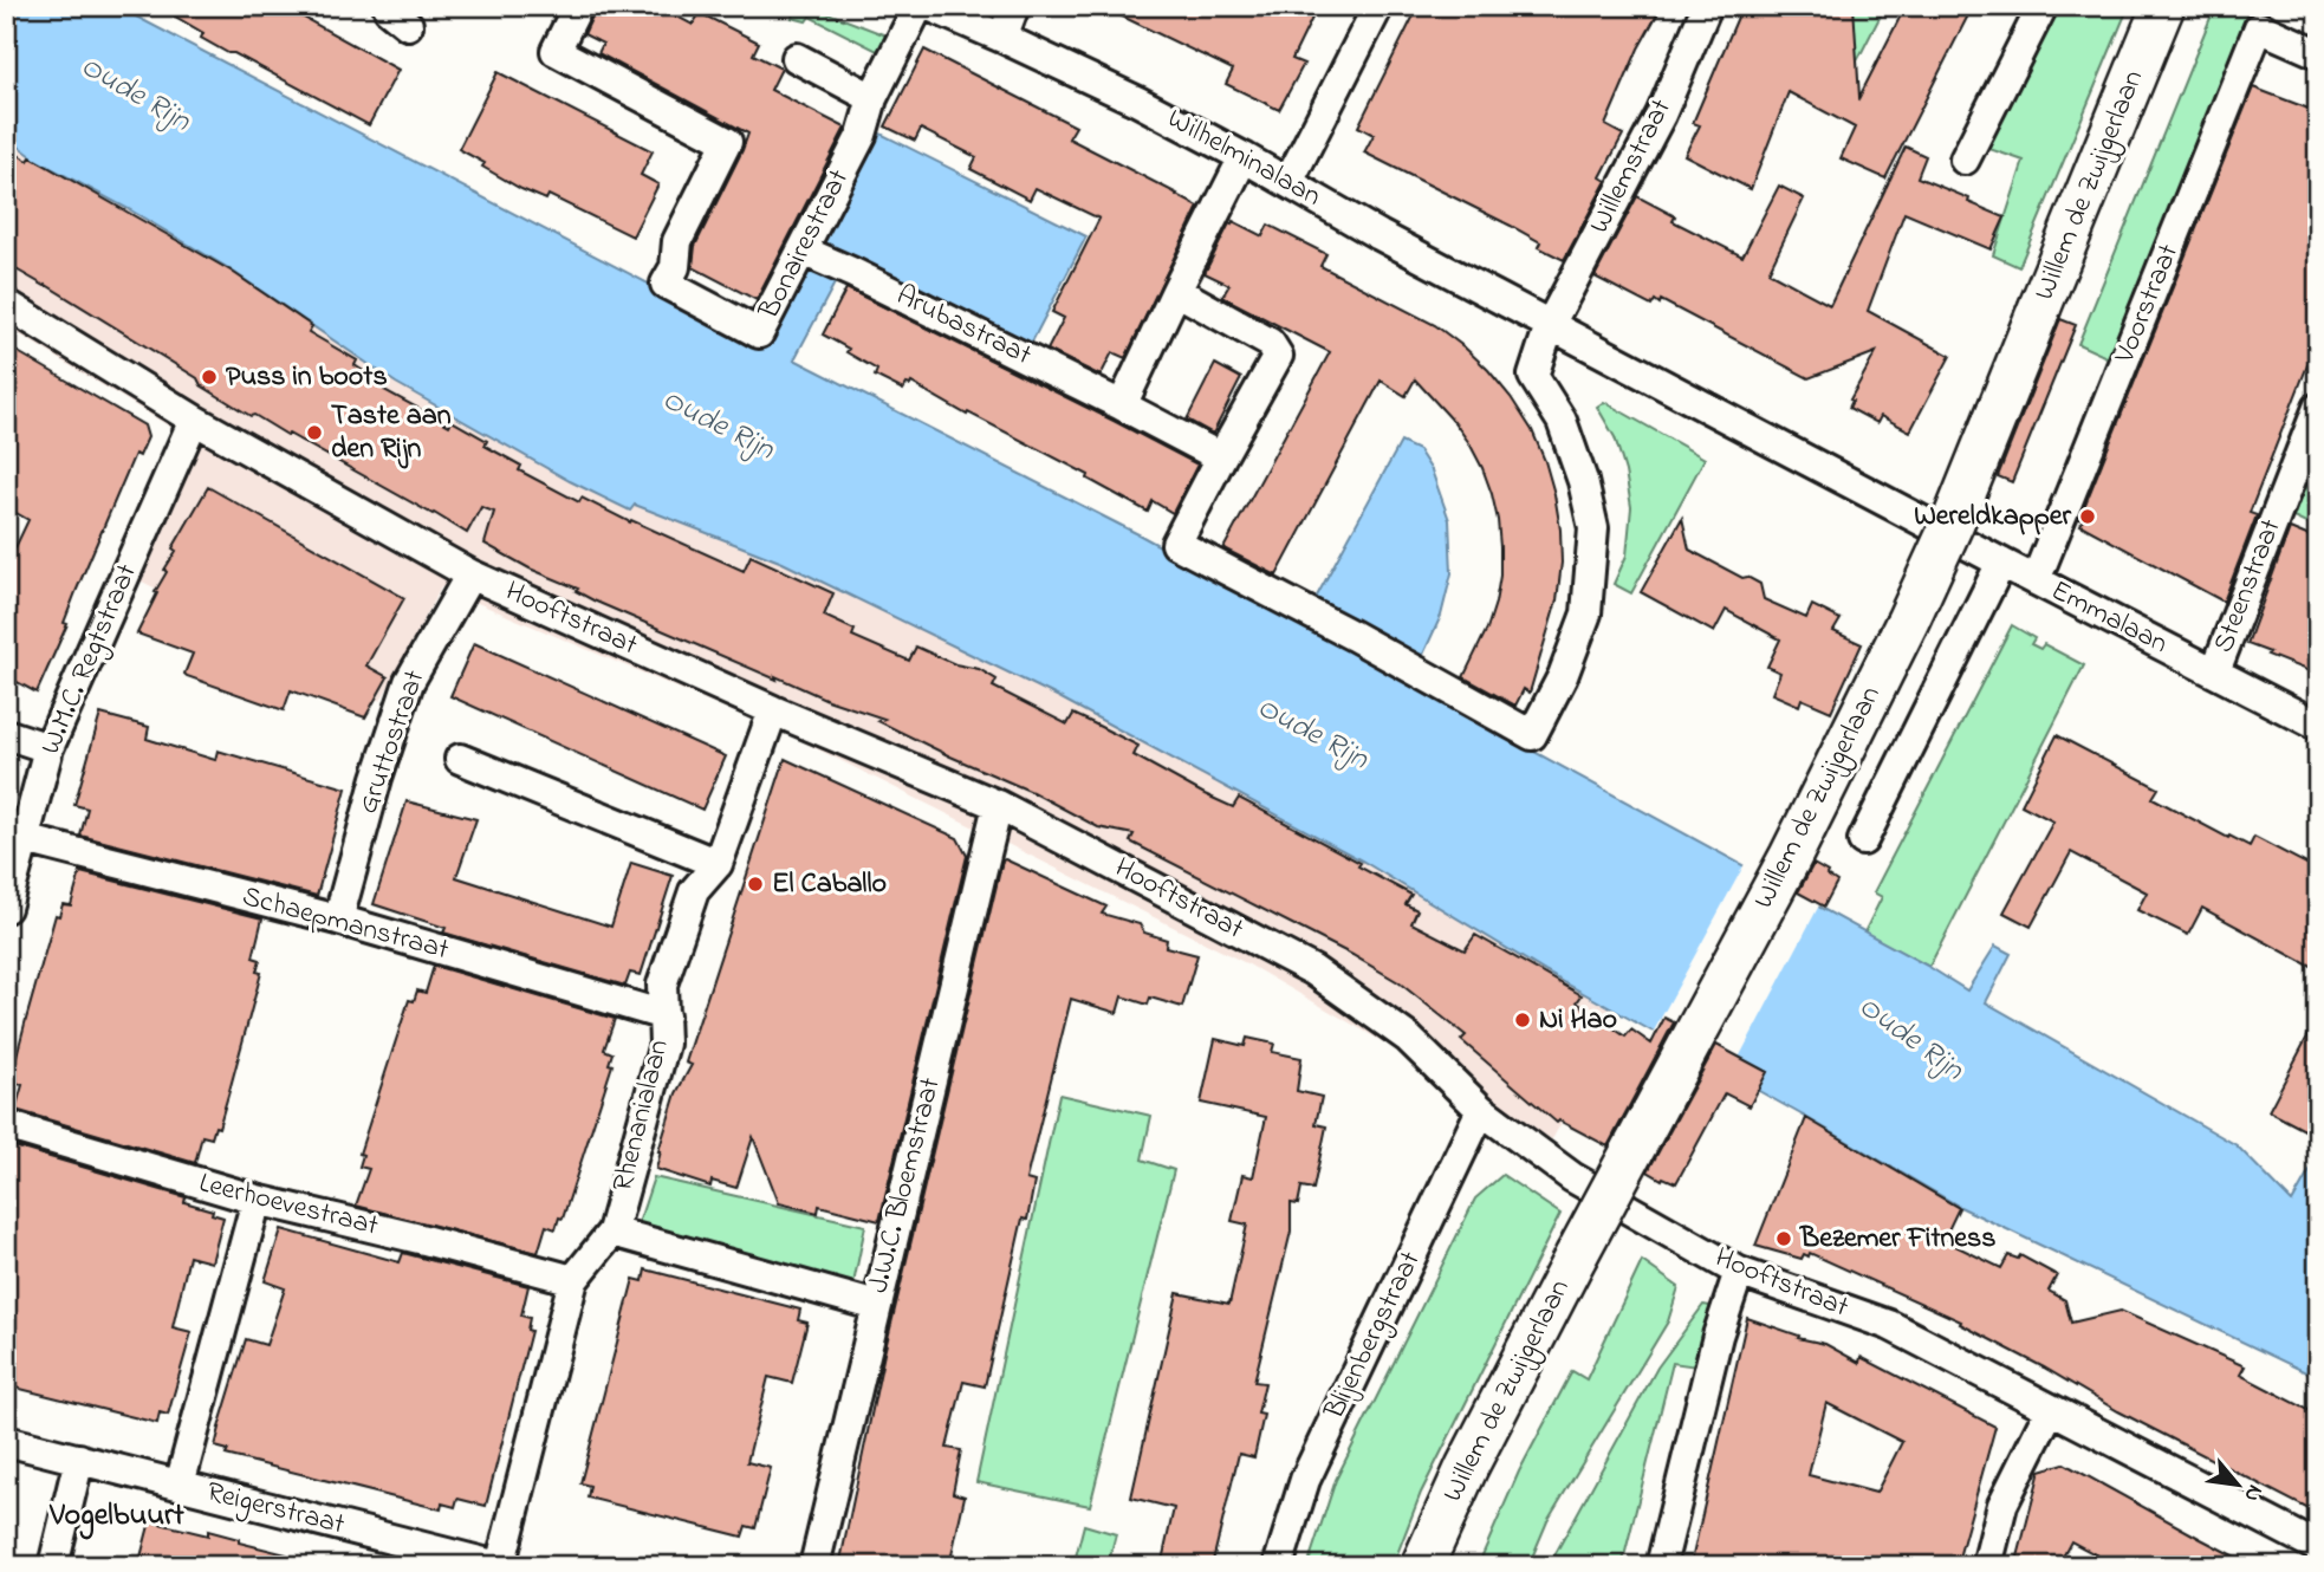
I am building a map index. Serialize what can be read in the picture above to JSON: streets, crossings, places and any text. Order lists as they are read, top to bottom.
{
  "streets": {
    "street": [
      "Wilhelminalaan",
      "Willemstraat",
      "Willem de Zwijgerlaan",
      "Bonairestraat",
      "Voorstraat",
      "Arubastraat",
      "Steenstraat",
      "Emmalaan",
      "Hooftstraat",
      "W.M.C. Regtstraat",
      "Gruttostraat",
      "Schaepmanstraat",
      "Rhenanialaan",
      "J.W.C. Bloemstraat",
      "Leerhoevestraat",
      "Blijenbergstraat",
      "Reigerstraat"
    ]
  },
  "crossings": [
    ["Wilhelminalaan", "Willemstraat"],
    ["Wilhelminalaan", "Emmalaan"],
    ["Bonairestraat", "Arubastraat"],
    ["Voorstraat", "Emmalaan"],
    ["Steenstraat", "Emmalaan"],
    ["Hooftstraat", "W.M.C. Regtstraat"],
    ["Hooftstraat", "Gruttostraat"],
    ["Hooftstraat", "Rhenanialaan"],
    ["Hooftstraat", "J.W.C. Bloemstraat"],
    ["Hooftstraat", "Blijenbergstraat"],
    ["W.M.C. Regtstraat", "Schaepmanstraat"],
    ["Gruttostraat", "Schaepmanstraat"],
    ["Schaepmanstraat", "Rhenanialaan"],
    ["Rhenanialaan", "J.W.C. Bloemstraat"],
    ["Rhenanialaan", "Leerhoevestraat"],
    ["Rhenanialaan", "Reigerstraat"]
  ],
  "districts": ["Vogelbuurt"],
  "water": ["Oude Rijn"],
  "places": [
    "Puss in boots",
    "Taste aan den Rijn",
    "Wereldkapper",
    "El Caballo",
    "Ni Hao",
    "Bezemer Fitness"
  ],
  "north": "bottom right"
}
